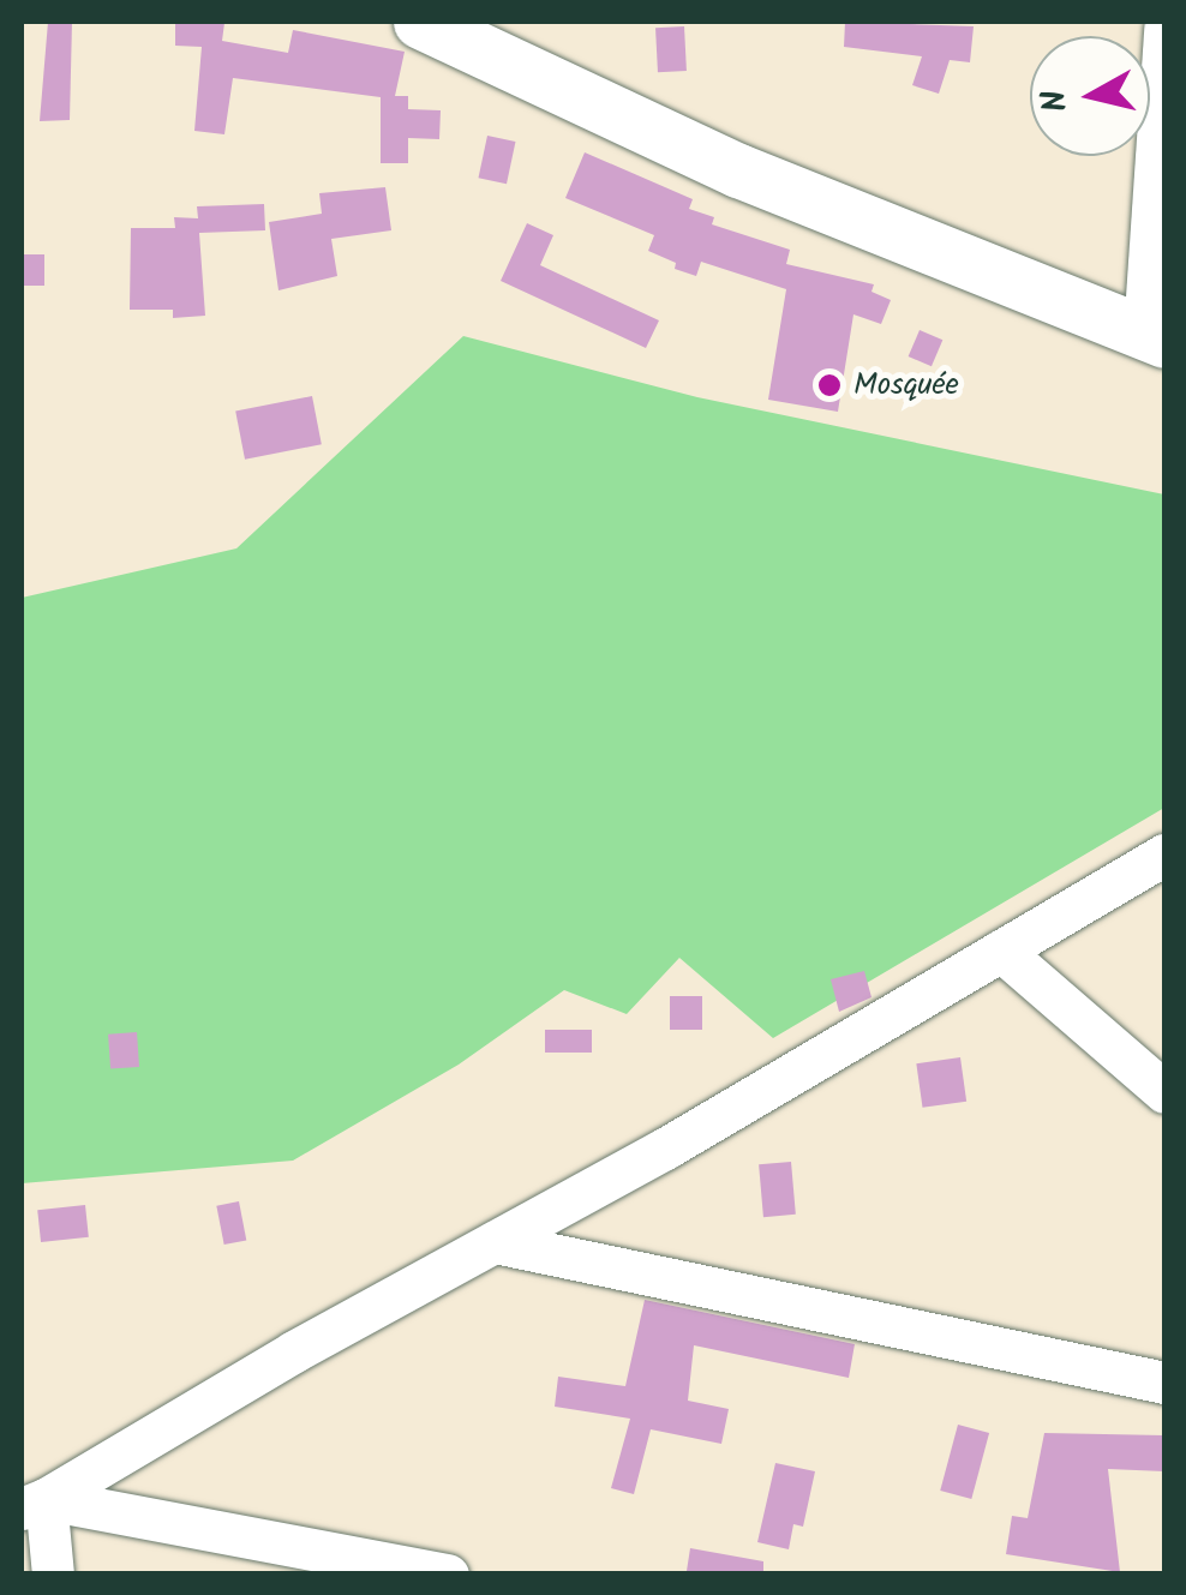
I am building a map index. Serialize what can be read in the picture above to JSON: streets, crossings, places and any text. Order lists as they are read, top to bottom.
{
  "places": ["Mosquée"],
  "north": "left"
}
